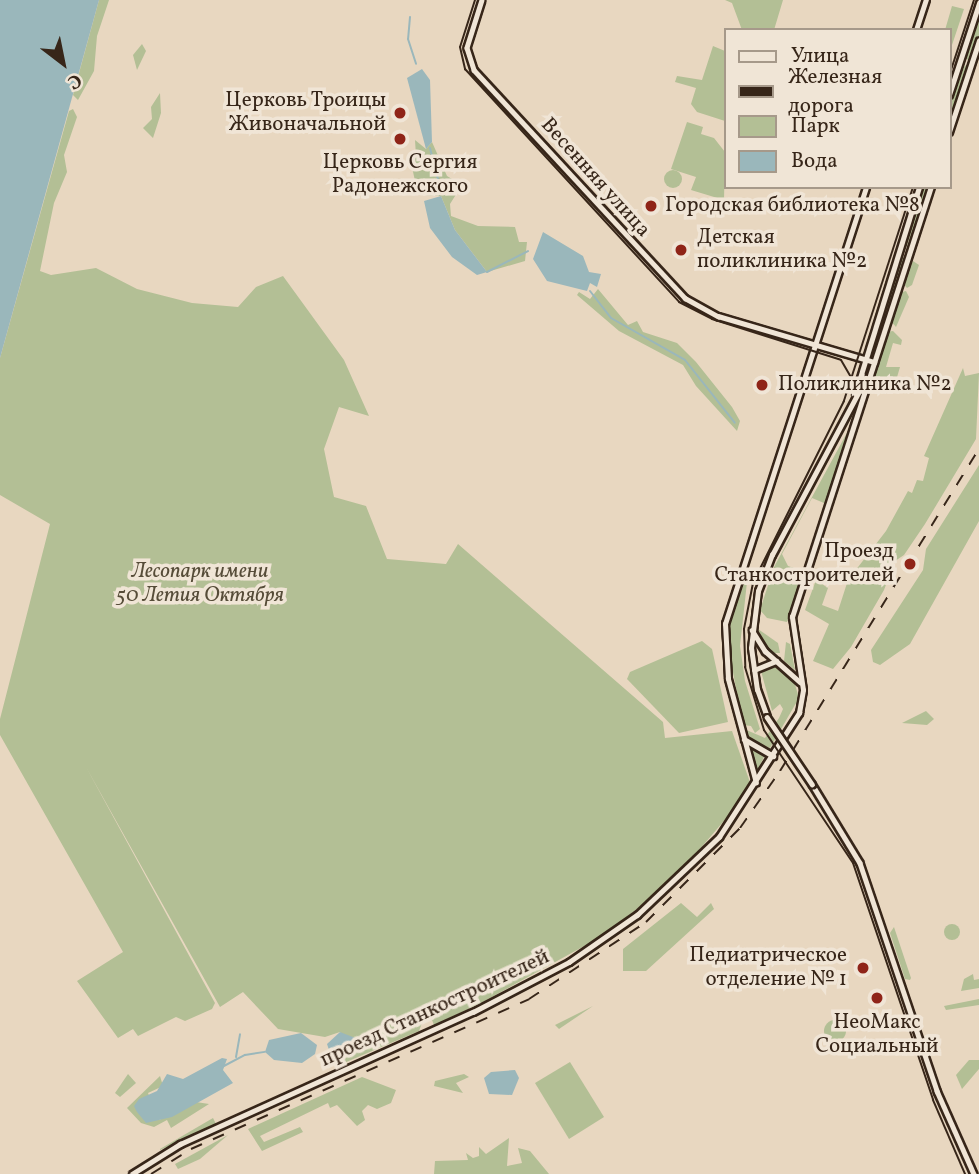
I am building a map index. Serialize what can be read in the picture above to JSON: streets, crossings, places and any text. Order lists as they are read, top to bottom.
{
  "streets": {
    "main road": ["Весенняя улица", "проезд Станкостроителей"]
  },
  "parks": ["Лесопарк имени 50 Летия Октября"],
  "places": [
    "Церковь Троицы Живоначальной",
    "Церковь Сергия Радонежского",
    "Городская библиотека №8",
    "Детская поликлиника №2",
    "Поликлиника №2",
    "Проезд Станкостроителей",
    "Педиатрическое отделение № 1",
    "НеоМакс Социальный"
  ],
  "legend": [
    "Улица",
    "Железная дорога",
    "Парк",
    "Вода"
  ],
  "north": "bottom right"
}
